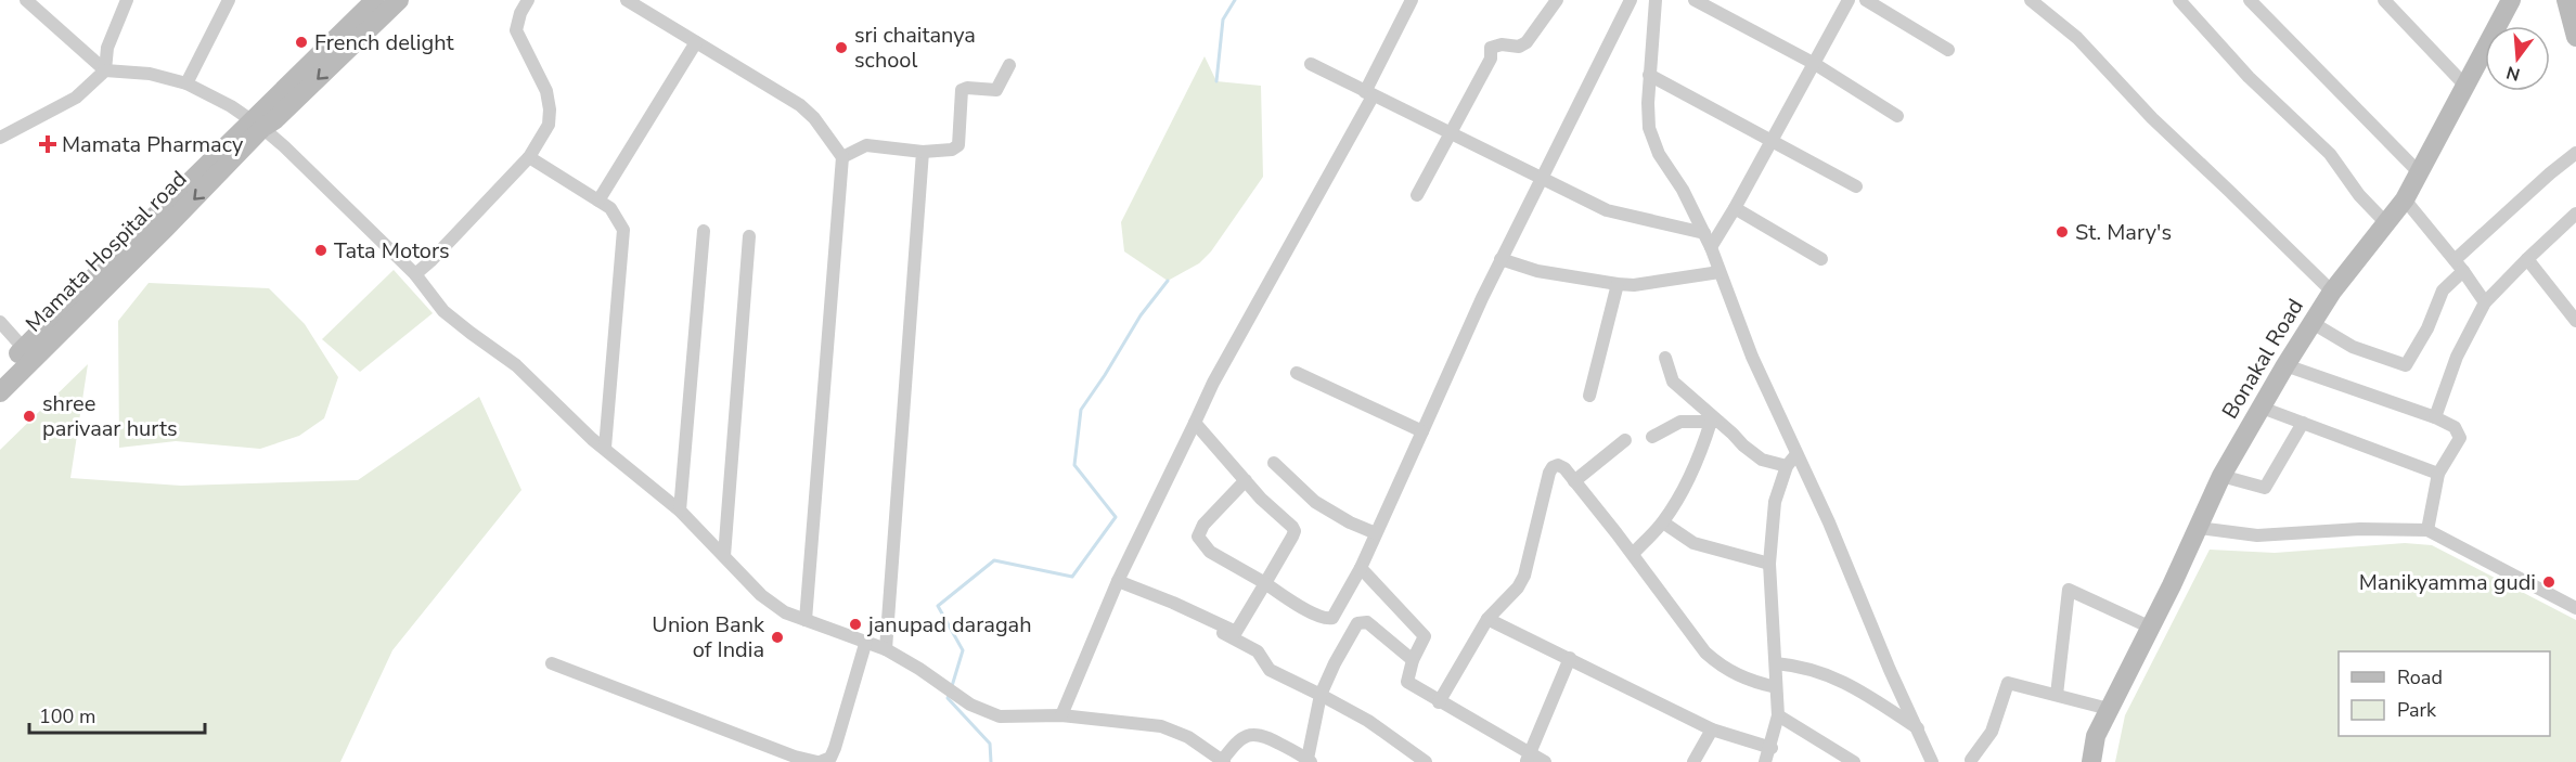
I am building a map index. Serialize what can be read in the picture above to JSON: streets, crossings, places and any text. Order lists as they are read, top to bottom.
{
  "streets": {
    "main road": ["Mamata Hospital road", "Bonakal Road"]
  },
  "places": {
    "other": [
      "French delight",
      "sri chaitanya school",
      "St. Mary's",
      "Tata Motors",
      "shree parivaar hurts",
      "Manikyamma gudi",
      "janupad daragah",
      "Union Bank of India"
    ],
    "health": ["Mamata Pharmacy"]
  },
  "legend": ["Road", "Park"],
  "scale_bar": "100 m",
  "north": "bottom"
}
